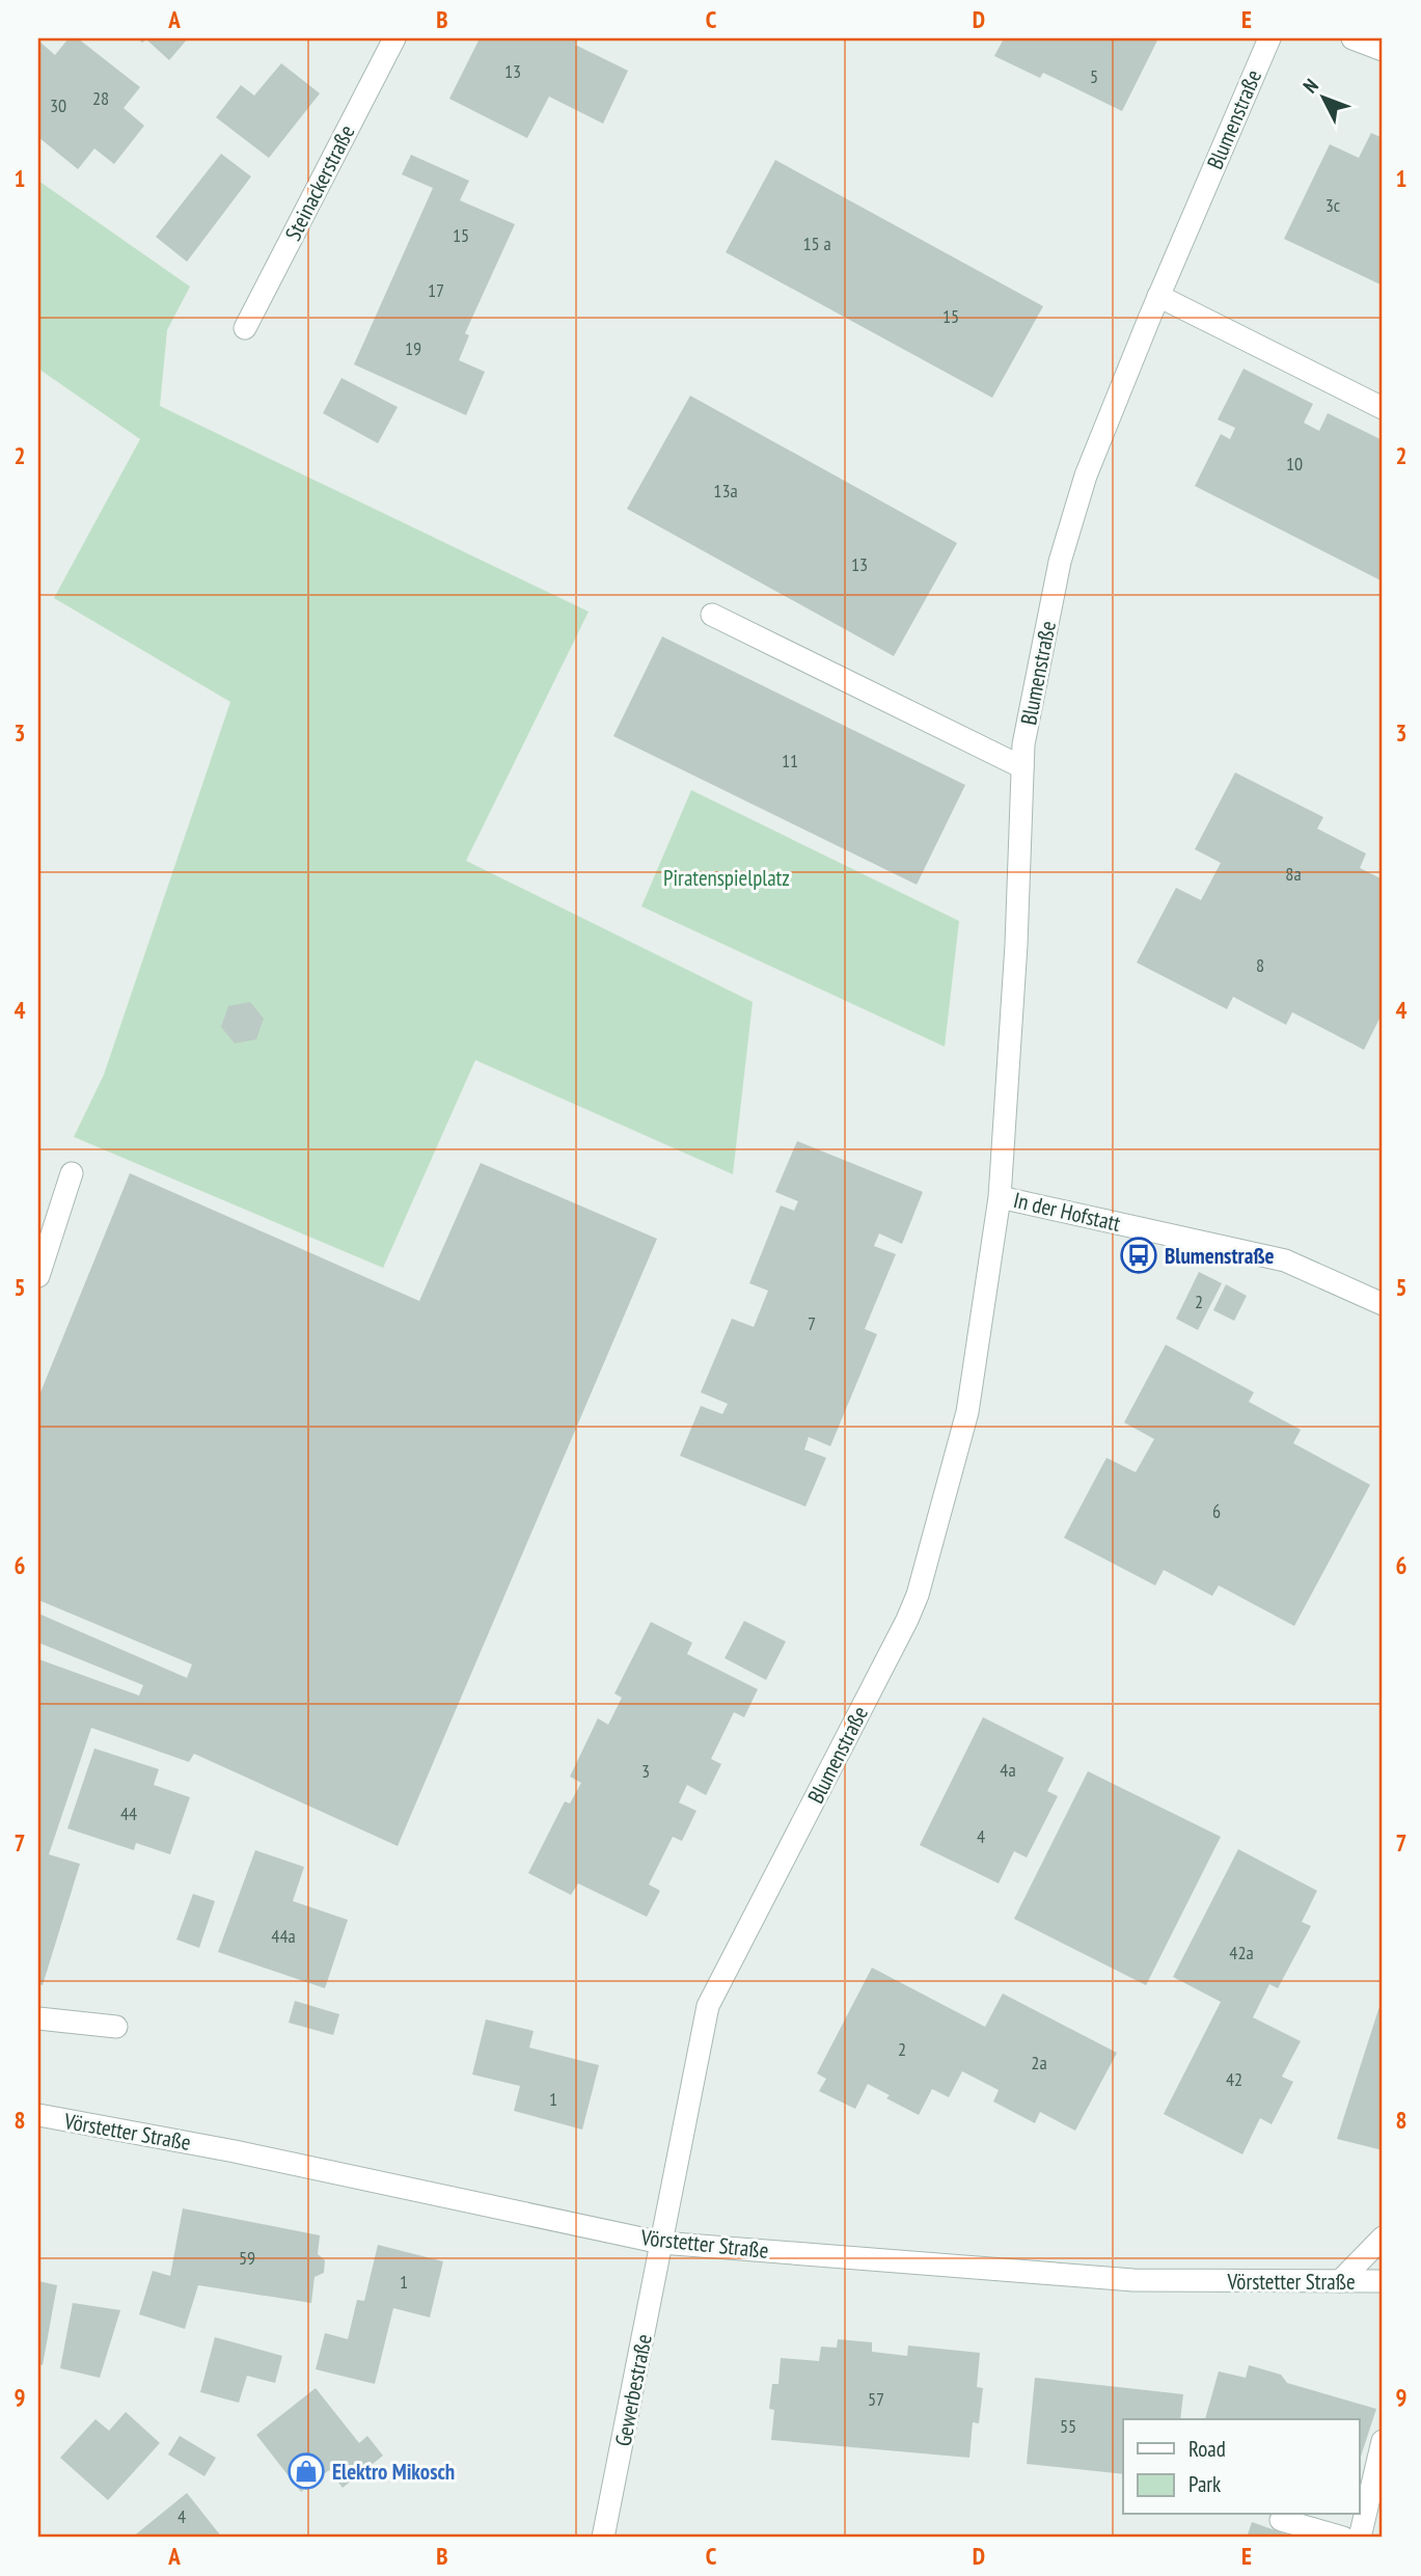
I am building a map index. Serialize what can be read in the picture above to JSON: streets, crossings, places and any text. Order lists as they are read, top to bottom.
{
  "streets": {
    "street": [
      "Blumenstraße",
      "Steinackerstraße",
      "In der Hofstatt",
      "Vörstetter Straße",
      "Gewerbestraße"
    ]
  },
  "crossings": [
    ["Blumenstraße", "In der Hofstatt"],
    ["Blumenstraße", "Vörstetter Straße"],
    ["Blumenstraße", "Gewerbestraße"],
    ["Vörstetter Straße", "Gewerbestraße"]
  ],
  "parks": ["Piratenspielplatz"],
  "places": {
    "bus stop": ["Blumenstraße"],
    "shop": ["Elektro Mikosch"]
  },
  "house_numbers": [
    "13",
    "5",
    "28",
    "30",
    "3c",
    "15",
    "15 a",
    "17",
    "15",
    "19",
    "10",
    "13a",
    "13",
    "11",
    "8a",
    "8",
    "2",
    "7",
    "6",
    "4a",
    "3",
    "44",
    "4",
    "44a",
    "42a",
    "2",
    "2a",
    "42",
    "1",
    "59",
    "1",
    "57",
    "55",
    "4"
  ],
  "legend": ["Road", "Park"],
  "north": "top left",
  "grid": {
    "columns": [
      "A",
      "B",
      "C",
      "D",
      "E"
    ],
    "rows": [
      "1",
      "2",
      "3",
      "4",
      "5",
      "6",
      "7",
      "8",
      "9"
    ]
  }
}
